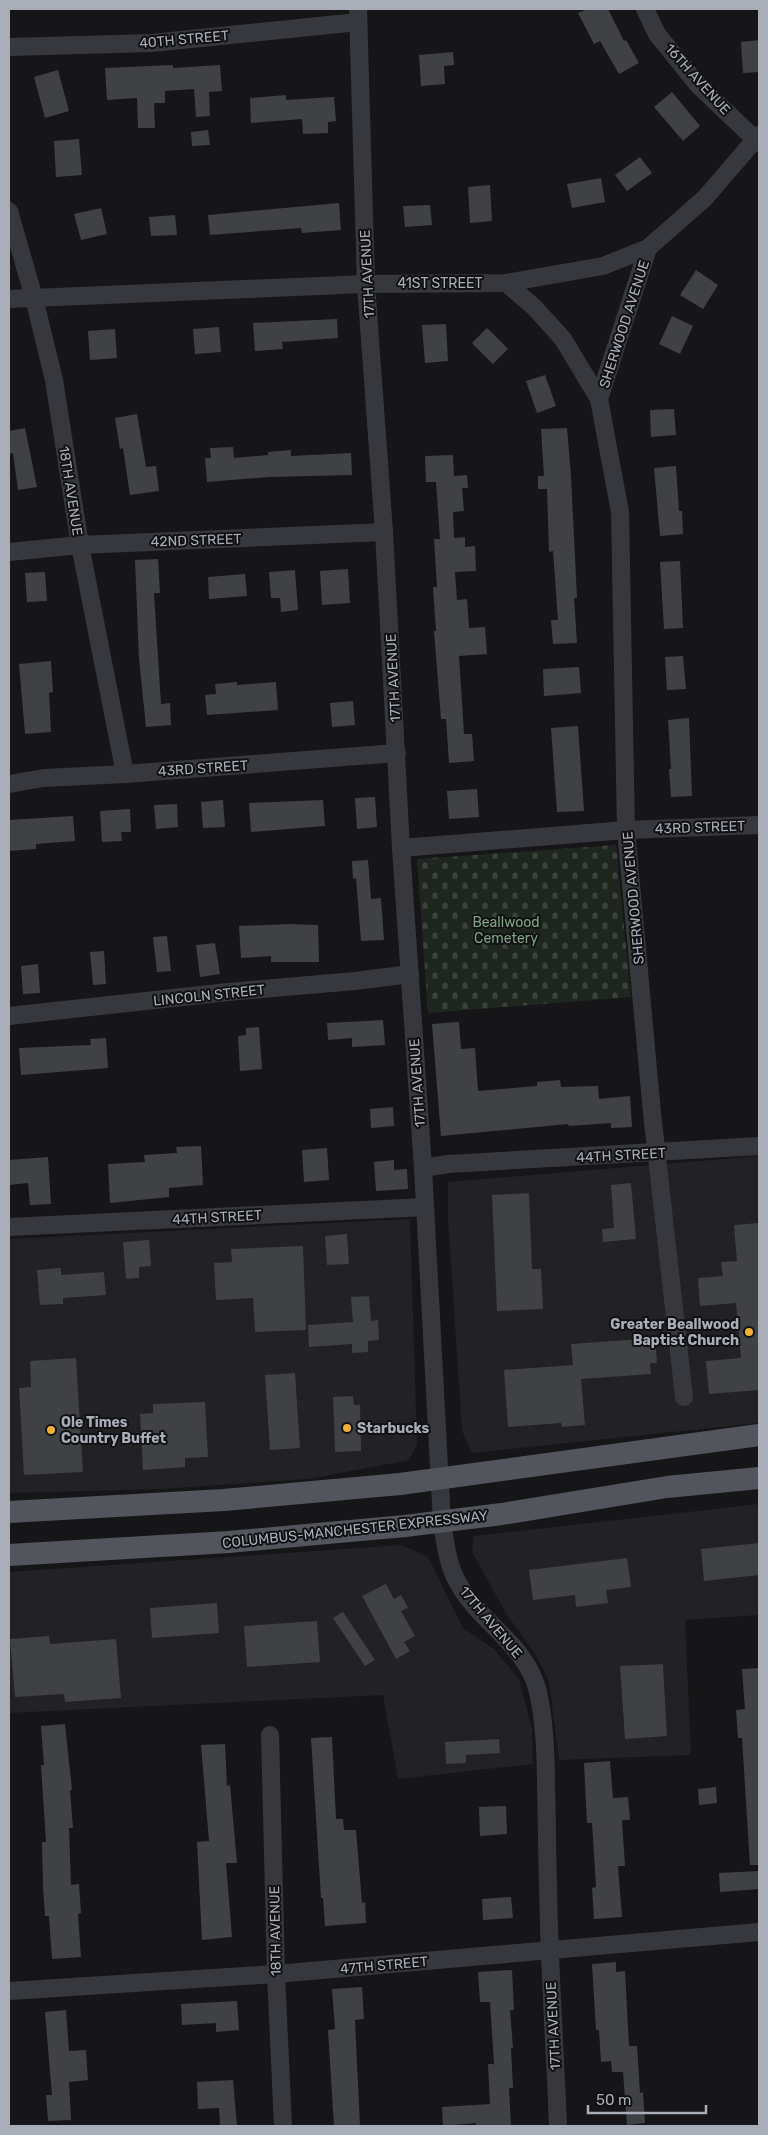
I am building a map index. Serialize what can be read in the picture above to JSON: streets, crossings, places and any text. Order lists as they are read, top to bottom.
{
  "streets": {
    "main road": ["COLUMBUS-MANCHESTER EXPRESSWAY"],
    "street": [
      "40TH STREET",
      "16TH AVENUE",
      "17TH AVENUE",
      "41ST STREET",
      "SHERWOOD AVENUE",
      "18TH AVENUE",
      "42ND STREET",
      "43RD STREET",
      "LINCOLN STREET",
      "44TH STREET",
      "47TH STREET"
    ]
  },
  "crossings": [
    ["40TH STREET", "17TH AVENUE"],
    ["16TH AVENUE", "41ST STREET"],
    ["17TH AVENUE", "41ST STREET"],
    ["17TH AVENUE", "42ND STREET"],
    ["17TH AVENUE", "43RD STREET"],
    ["17TH AVENUE", "LINCOLN STREET"],
    ["17TH AVENUE", "44TH STREET"],
    ["17TH AVENUE", "COLUMBUS-MANCHESTER EXPRESSWAY"],
    ["17TH AVENUE", "47TH STREET"],
    ["41ST STREET", "SHERWOOD AVENUE"],
    ["41ST STREET", "18TH AVENUE"],
    ["SHERWOOD AVENUE", "43RD STREET"],
    ["SHERWOOD AVENUE", "44TH STREET"],
    ["18TH AVENUE", "42ND STREET"],
    ["18TH AVENUE", "43RD STREET"],
    ["18TH AVENUE", "47TH STREET"]
  ],
  "parks": ["Beallwood Cemetery"],
  "places": ["Greater Beallwood Baptist Church", "Starbucks", "Ole Times Country Buffet"],
  "scale_bar": "50 m"
}
